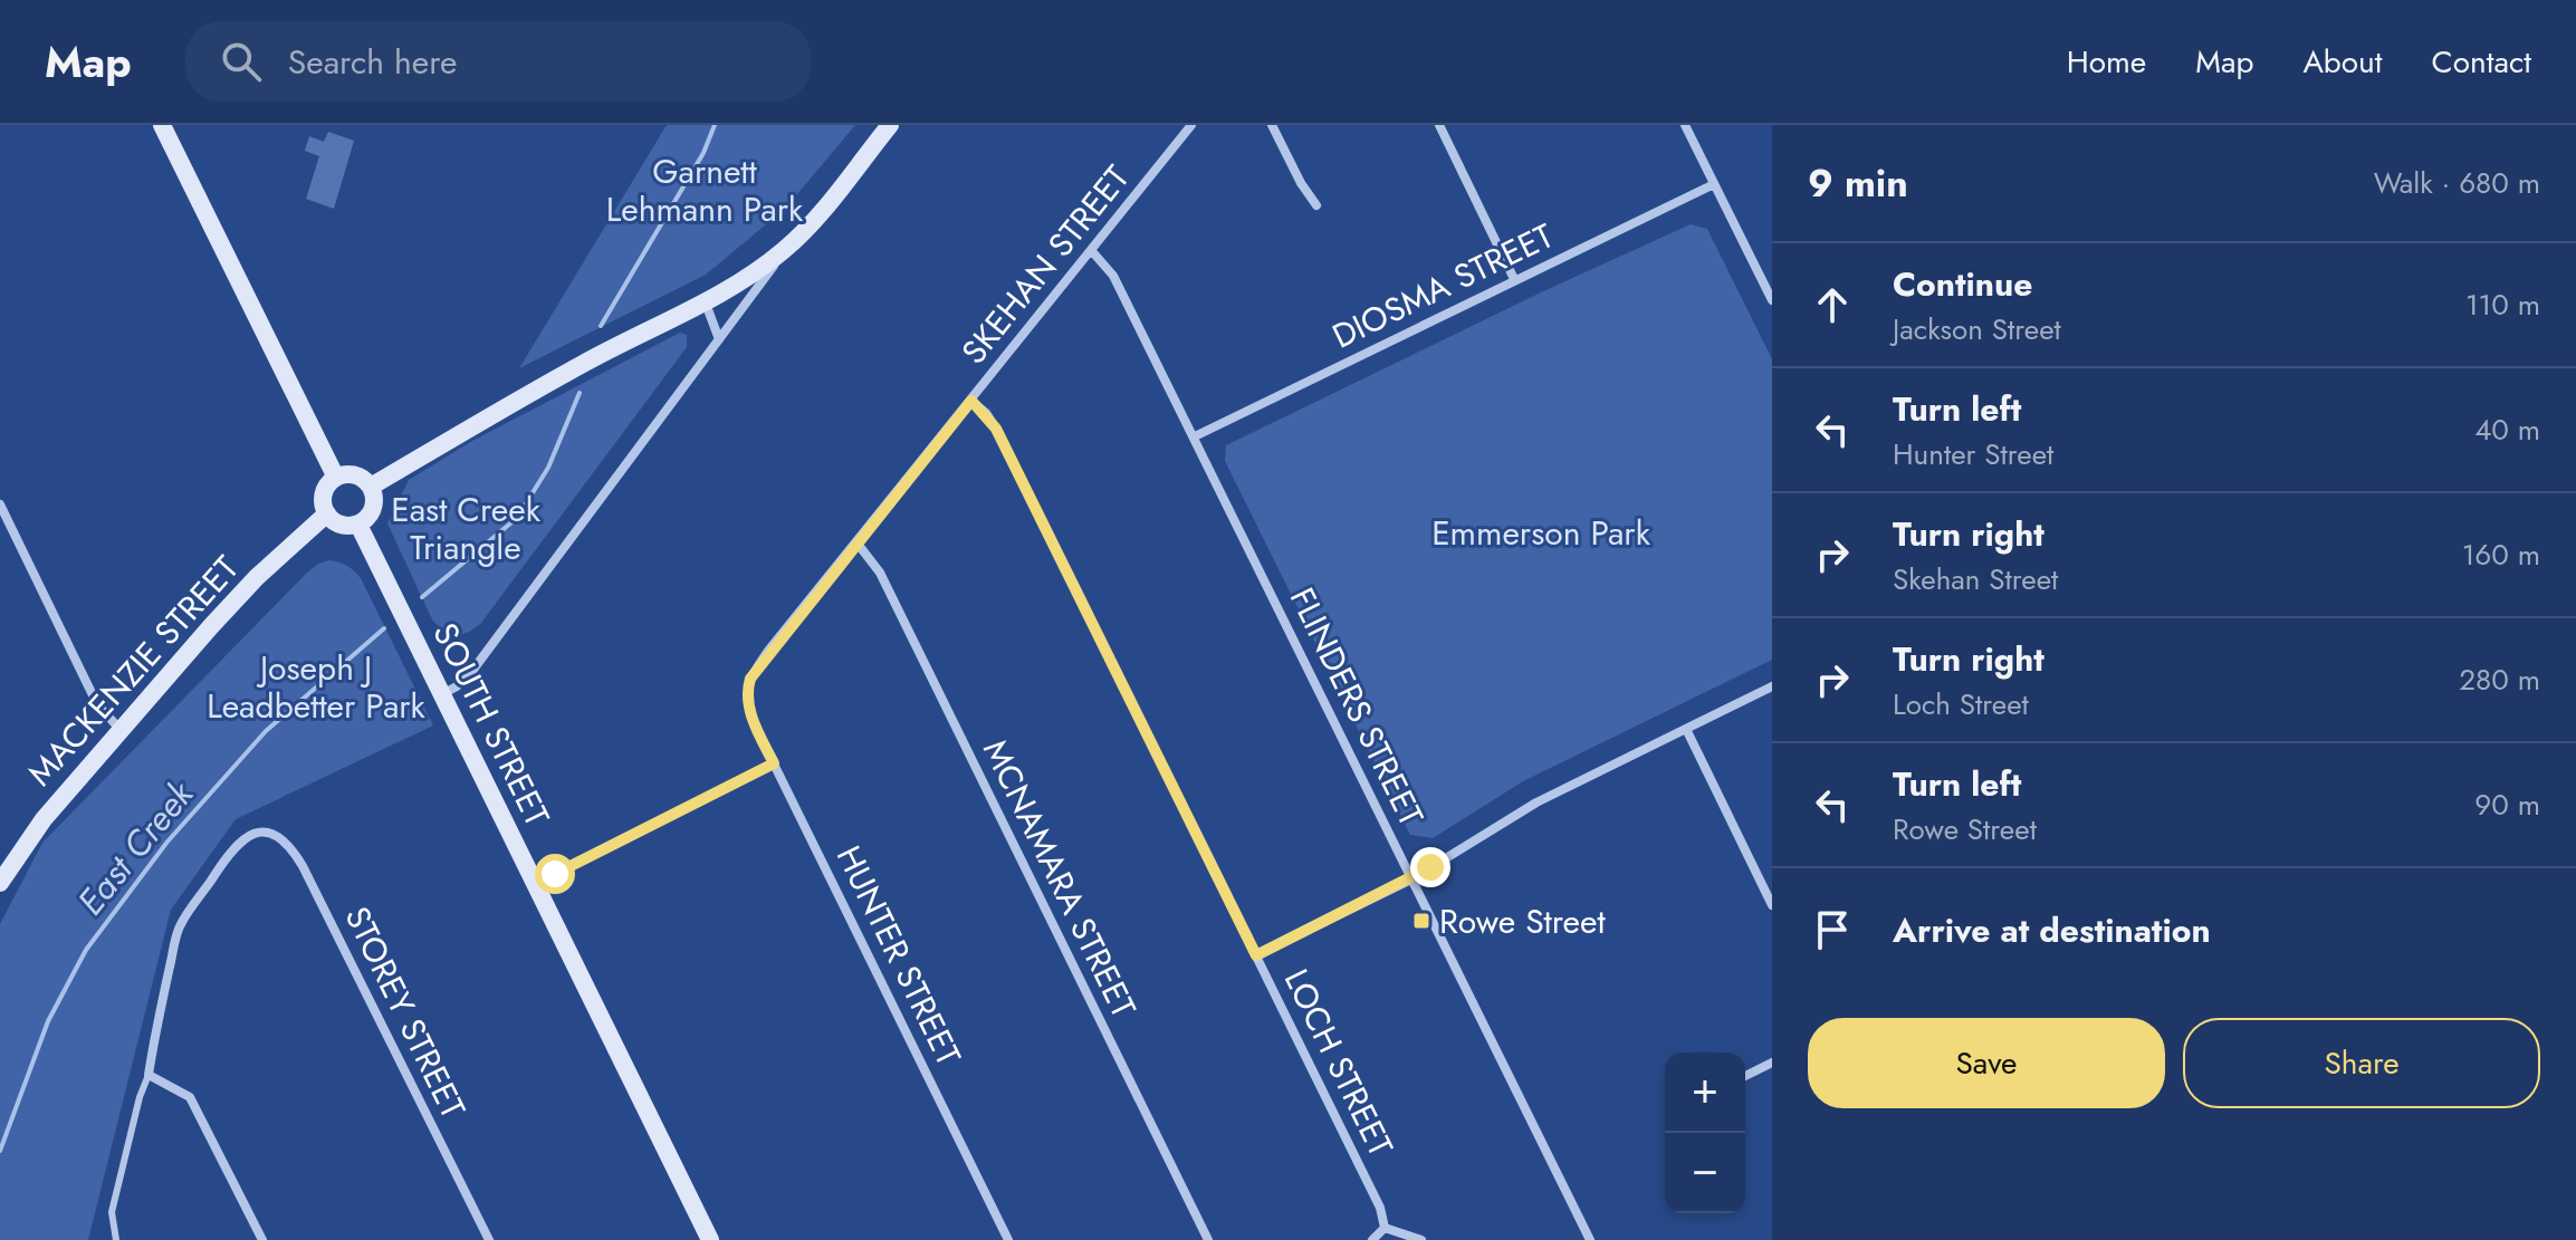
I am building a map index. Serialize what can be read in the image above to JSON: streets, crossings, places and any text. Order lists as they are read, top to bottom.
{
  "streets": {
    "main road": ["MACKENZIE STREET", "SOUTH STREET"],
    "street": [
      "SKEHAN STREET",
      "DIOSMA STREET",
      "FLINDERS STREET",
      "MCNAMARA STREET",
      "HUNTER STREET",
      "STOREY STREET",
      "LOCH STREET"
    ]
  },
  "crossings": [
    ["SKEHAN STREET", "FLINDERS STREET"],
    ["SKEHAN STREET", "MCNAMARA STREET"],
    ["SKEHAN STREET", "HUNTER STREET"],
    ["SKEHAN STREET", "LOCH STREET"],
    ["DIOSMA STREET", "FLINDERS STREET"],
    ["MACKENZIE STREET", "SOUTH STREET"]
  ],
  "water": ["East Creek"],
  "parks": [
    "Garnett Lehmann Park",
    "East Creek Triangle",
    "Emmerson Park",
    "Joseph J Leadbetter Park"
  ],
  "places": {
    "transit": ["Rowe Street"]
  },
  "page": {
    "header": "Map",
    "search": "Search here",
    "nav": [
      "Home",
      "Map",
      "About",
      "Contact"
    ],
    "heading": ["9 min", "Walk · 680 m"],
    "list": [
      ["Continue", "Jackson Street", "110 m"],
      ["Turn left", "Hunter Street", "40 m"],
      ["Turn right", "Skehan Street", "160 m"],
      ["Turn right", "Loch Street", "280 m"],
      ["Turn left", "Rowe Street", "90 m"],
      "Arrive at destination"
    ],
    "buttons": ["Save", "Share"],
    "map_buttons": ["+", "−"]
  }
}
